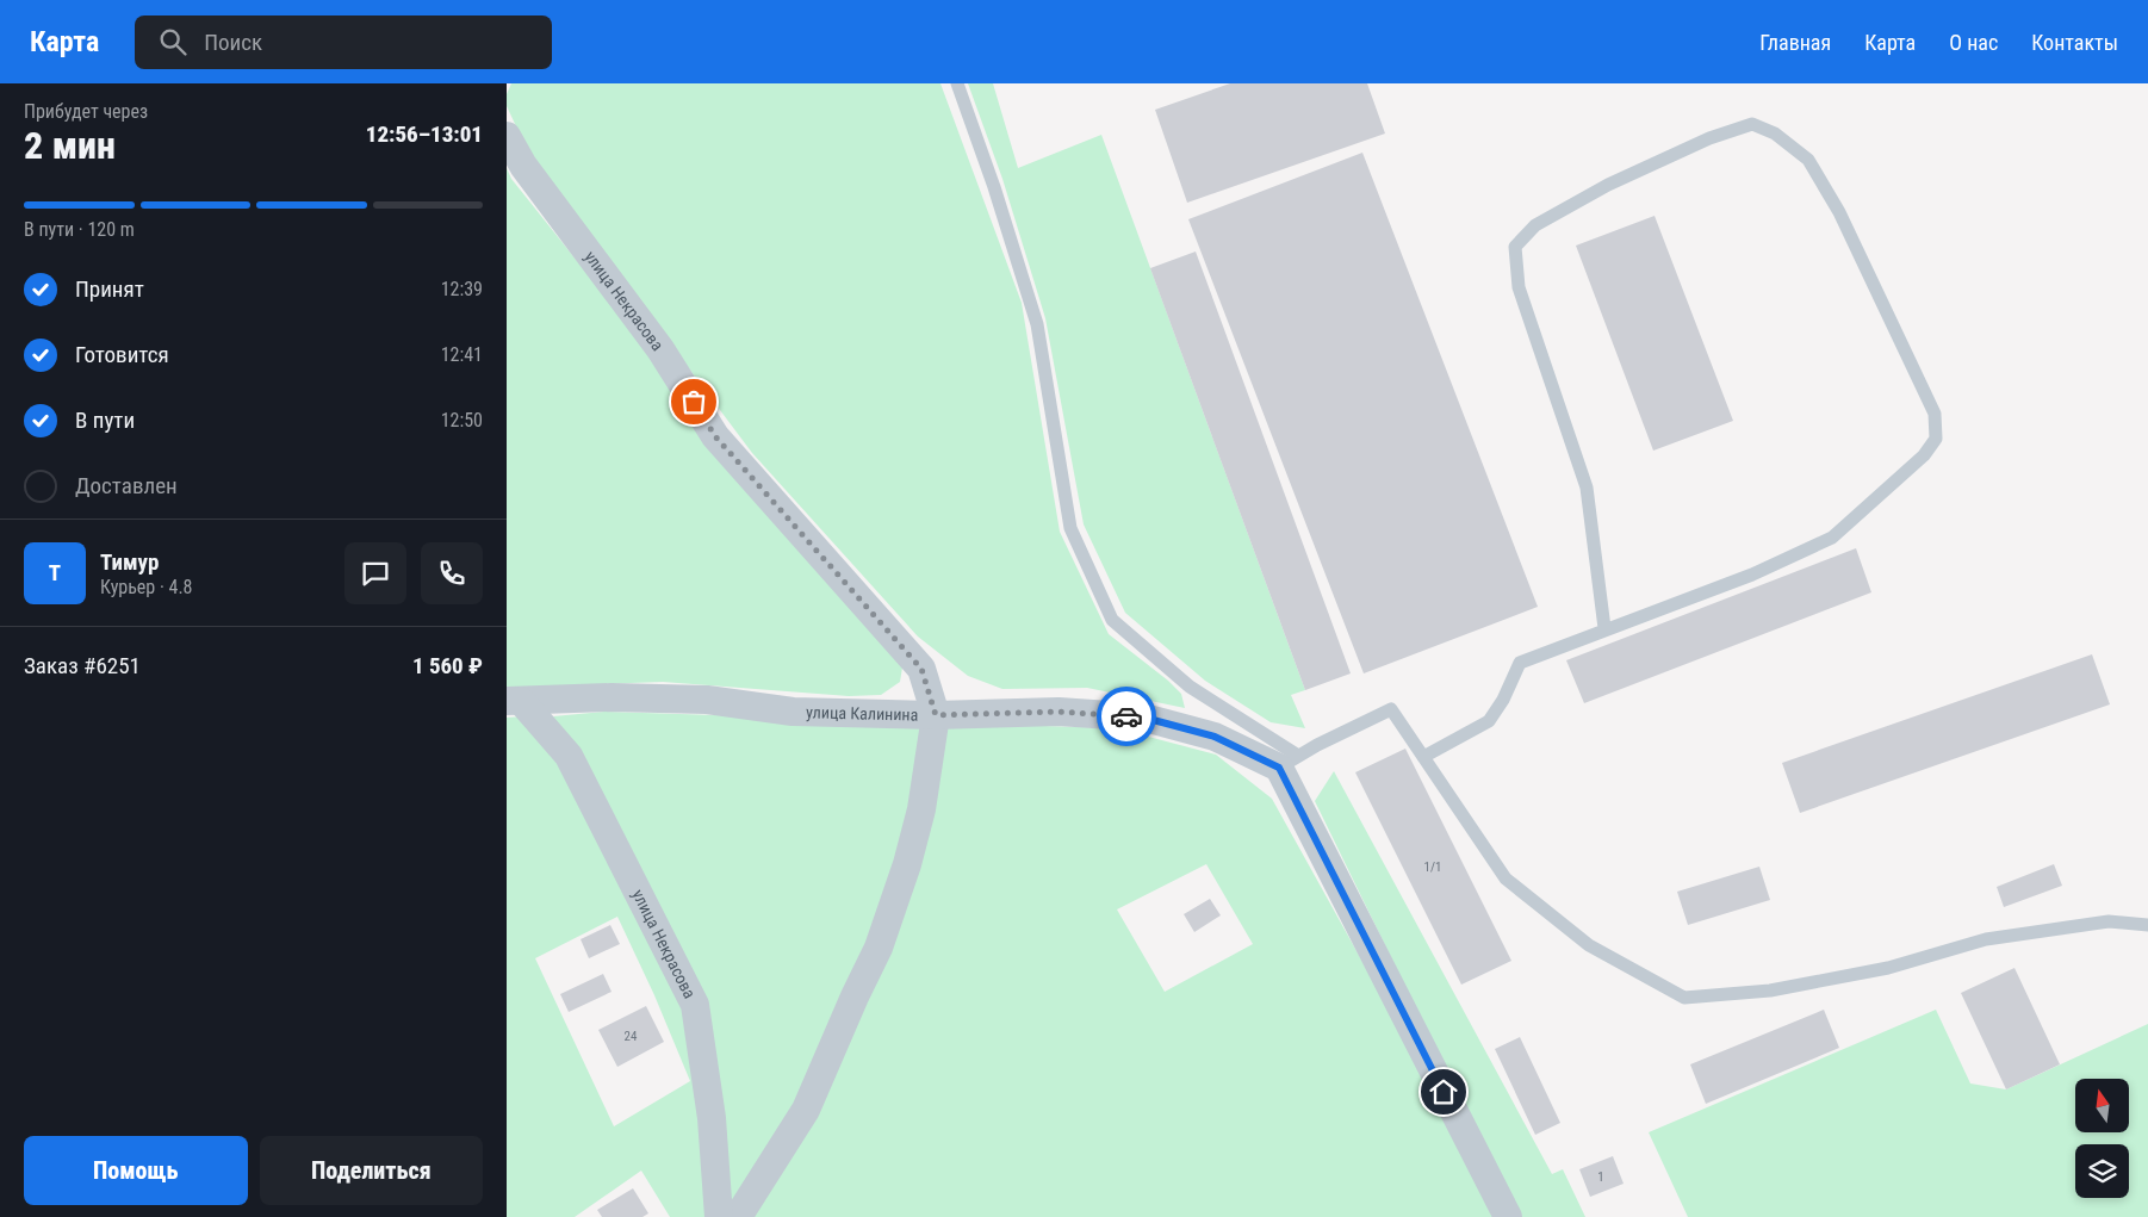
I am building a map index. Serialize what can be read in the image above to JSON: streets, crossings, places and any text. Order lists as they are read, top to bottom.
{
  "streets": {
    "street": ["улица Некрасова", "улица Калинина"]
  },
  "crossings": [
    ["улица Некрасова", "улица Калинина"]
  ],
  "house_numbers": ["1/1", "24", "1"],
  "north": "top",
  "page": {
    "header": "Карта",
    "search": "Поиск",
    "nav": [
      "Главная",
      "Карта",
      "О нас",
      "Контакты"
    ],
    "heading": ["2 мин", "Прибудет через", "12:56–13:01"],
    "panel": [
      "Тимур",
      "Курьер · 4.8",
      "Заказ #6251",
      "1 560 ₽"
    ],
    "bar": "В пути · 120 m",
    "list": [
      ["Принят", "12:39"],
      ["Готовится", "12:41"],
      ["В пути", "12:50"],
      "Доставлен"
    ],
    "round": "Т",
    "buttons": ["Помощь", "Поделиться"]
  }
}
